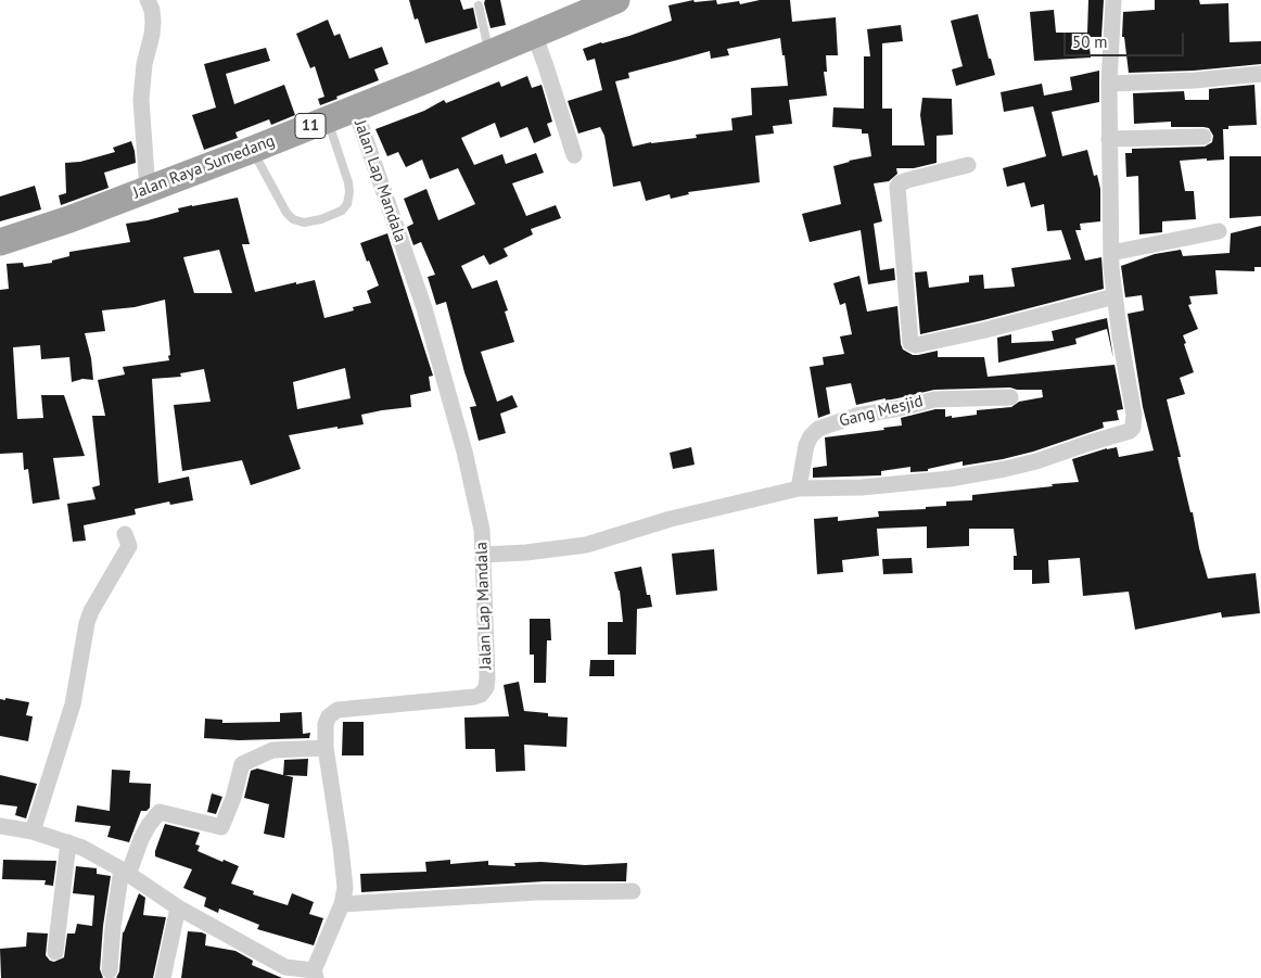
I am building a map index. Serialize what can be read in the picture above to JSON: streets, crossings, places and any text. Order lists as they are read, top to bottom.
{
  "streets": {
    "highway": ["11", "Jalan Raya Sumedang"],
    "street": ["Jalan Lap Mandala", "Gang Mesjid"]
  },
  "crossings": [
    ["Jalan Raya Sumedang", "Jalan Lap Mandala"]
  ],
  "scale_bar": "50 m"
}
